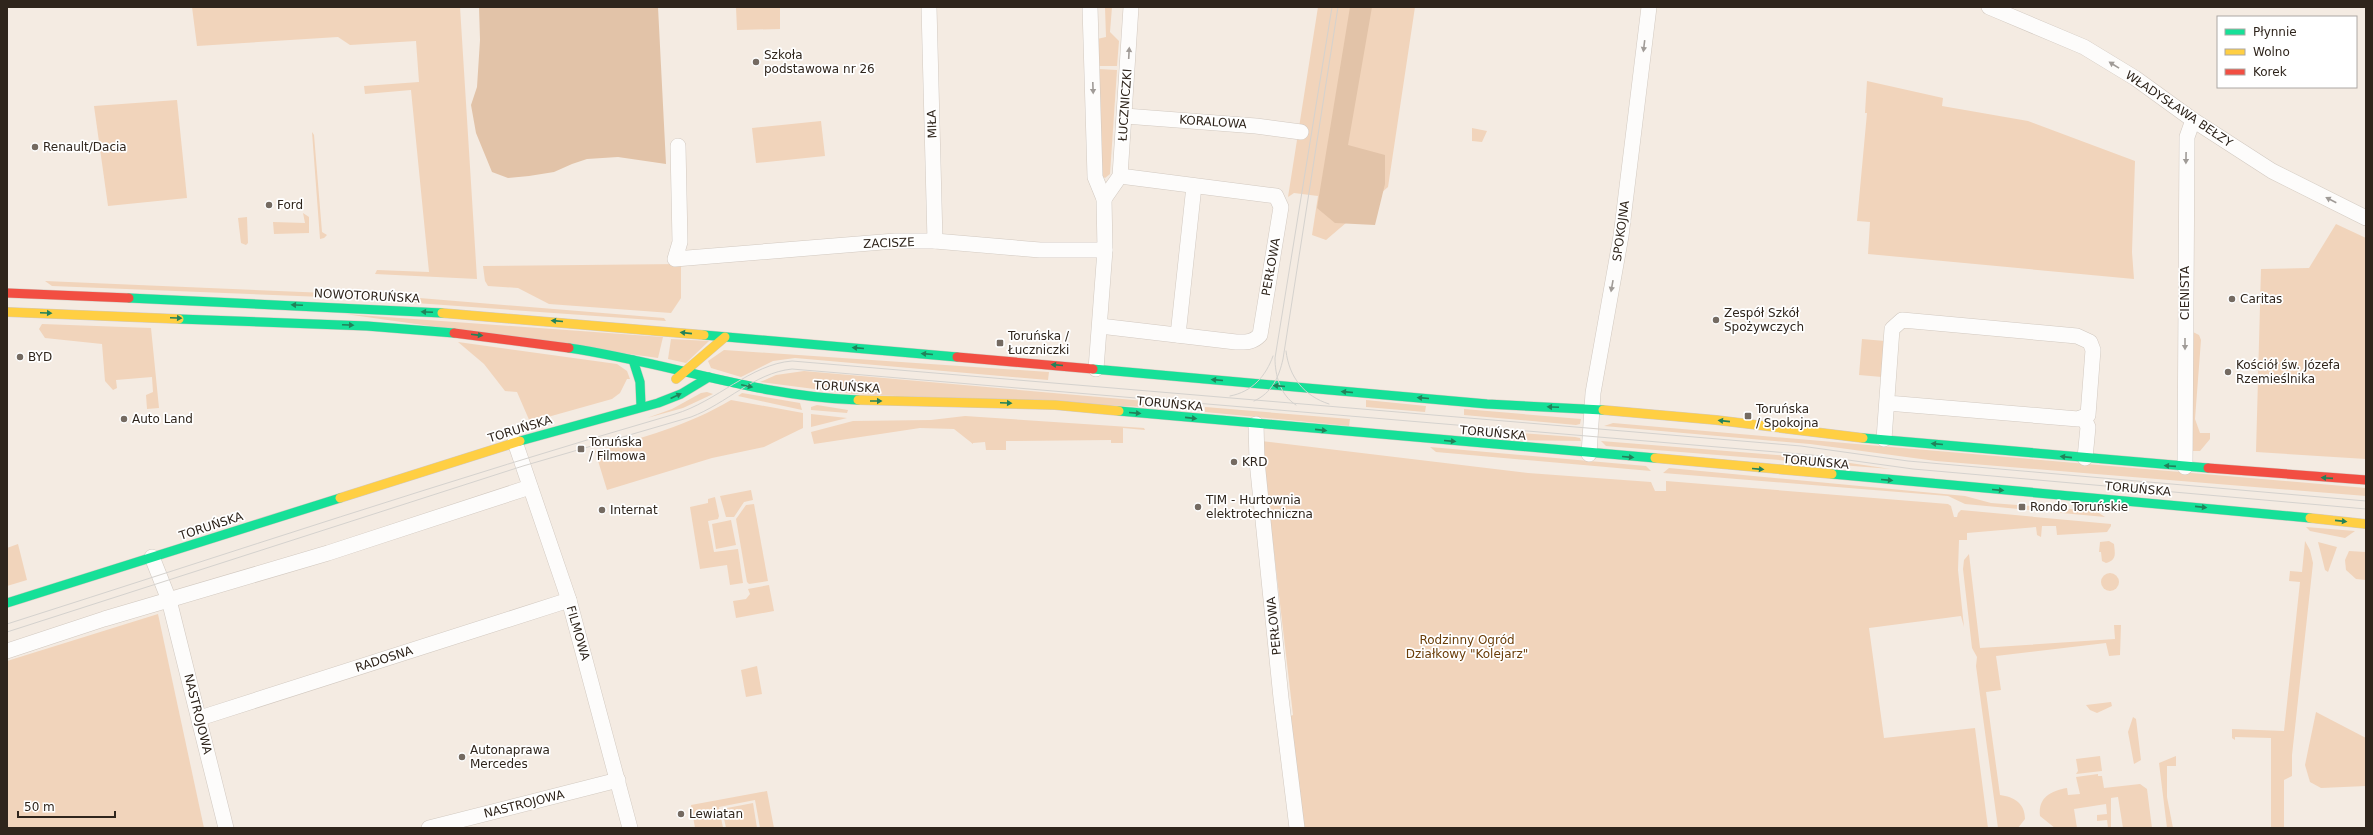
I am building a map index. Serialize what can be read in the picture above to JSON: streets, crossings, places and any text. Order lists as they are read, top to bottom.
{
  "streets": {
    "main road": ["NOWOTORUŃSKA", "TORUŃSKA"],
    "street": [
      "ŁUCZNICZKI",
      "WŁADYSŁAWA BEŁZY",
      "KORALOWA",
      "MIŁA",
      "SPOKOJNA",
      "ZACISZE",
      "PERŁOWA",
      "CIENISTA",
      "FILMOWA",
      "RADOSNA",
      "NASTROJOWA"
    ]
  },
  "crossings": [
    ["ŁUCZNICZKI", "KORALOWA"],
    ["ŁUCZNICZKI", "PERŁOWA"],
    ["WŁADYSŁAWA BEŁZY", "CIENISTA"],
    ["MIŁA", "ZACISZE"],
    ["SPOKOJNA", "TORUŃSKA"],
    ["PERŁOWA", "TORUŃSKA"],
    ["TORUŃSKA", "FILMOWA"],
    ["TORUŃSKA", "NASTROJOWA"],
    ["FILMOWA", "RADOSNA"],
    ["FILMOWA", "NASTROJOWA"],
    ["RADOSNA", "NASTROJOWA"]
  ],
  "one_way": ["WŁADYSŁAWA BEŁZY", "SPOKOJNA", "CIENISTA"],
  "parks": ["Rodzinny Ogród Działkowy \"Kolejarz\""],
  "places": {
    "other": [
      "Szkoła podstawowa nr 26",
      "Renault/Dacia",
      "Ford",
      "Caritas",
      "Zespół Szkół Spożywczych",
      "BYD",
      "Kościół św. Józefa Rzemieślnika",
      "Auto Land",
      "KRD",
      "TIM - Hurtownia elektrotechniczna",
      "Internat",
      "Autonaprawa Mercedes",
      "Lewiatan"
    ],
    "transit": [
      "Toruńska / Łuczniczki",
      "Toruńska / Spokojna",
      "Toruńska / Filmowa",
      "Rondo Toruńskie"
    ]
  },
  "legend": ["Płynnie", "Wolno", "Korek"],
  "scale_bar": "50 m"
}
